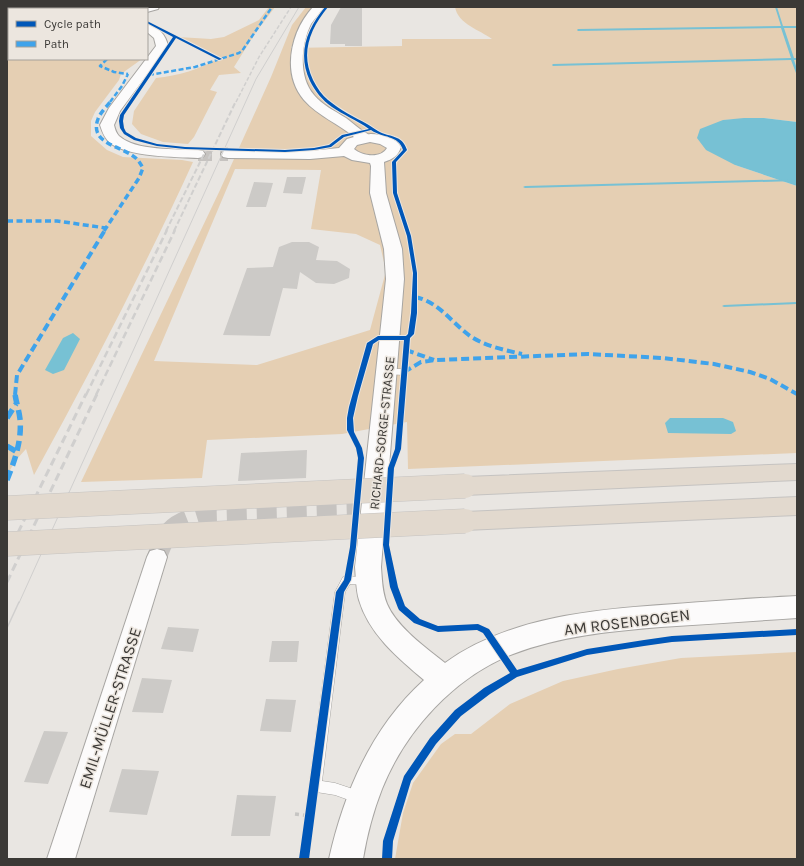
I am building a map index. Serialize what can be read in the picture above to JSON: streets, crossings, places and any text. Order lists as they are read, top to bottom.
{
  "streets": {
    "main road": ["RICHARD-SORGE-STRASSE", "AM ROSENBOGEN"],
    "street": ["EMIL-MÜLLER-STRASSE"]
  },
  "crossings": [
    ["RICHARD-SORGE-STRASSE", "AM ROSENBOGEN"]
  ],
  "legend": ["Cycle path", "Path"]
}
